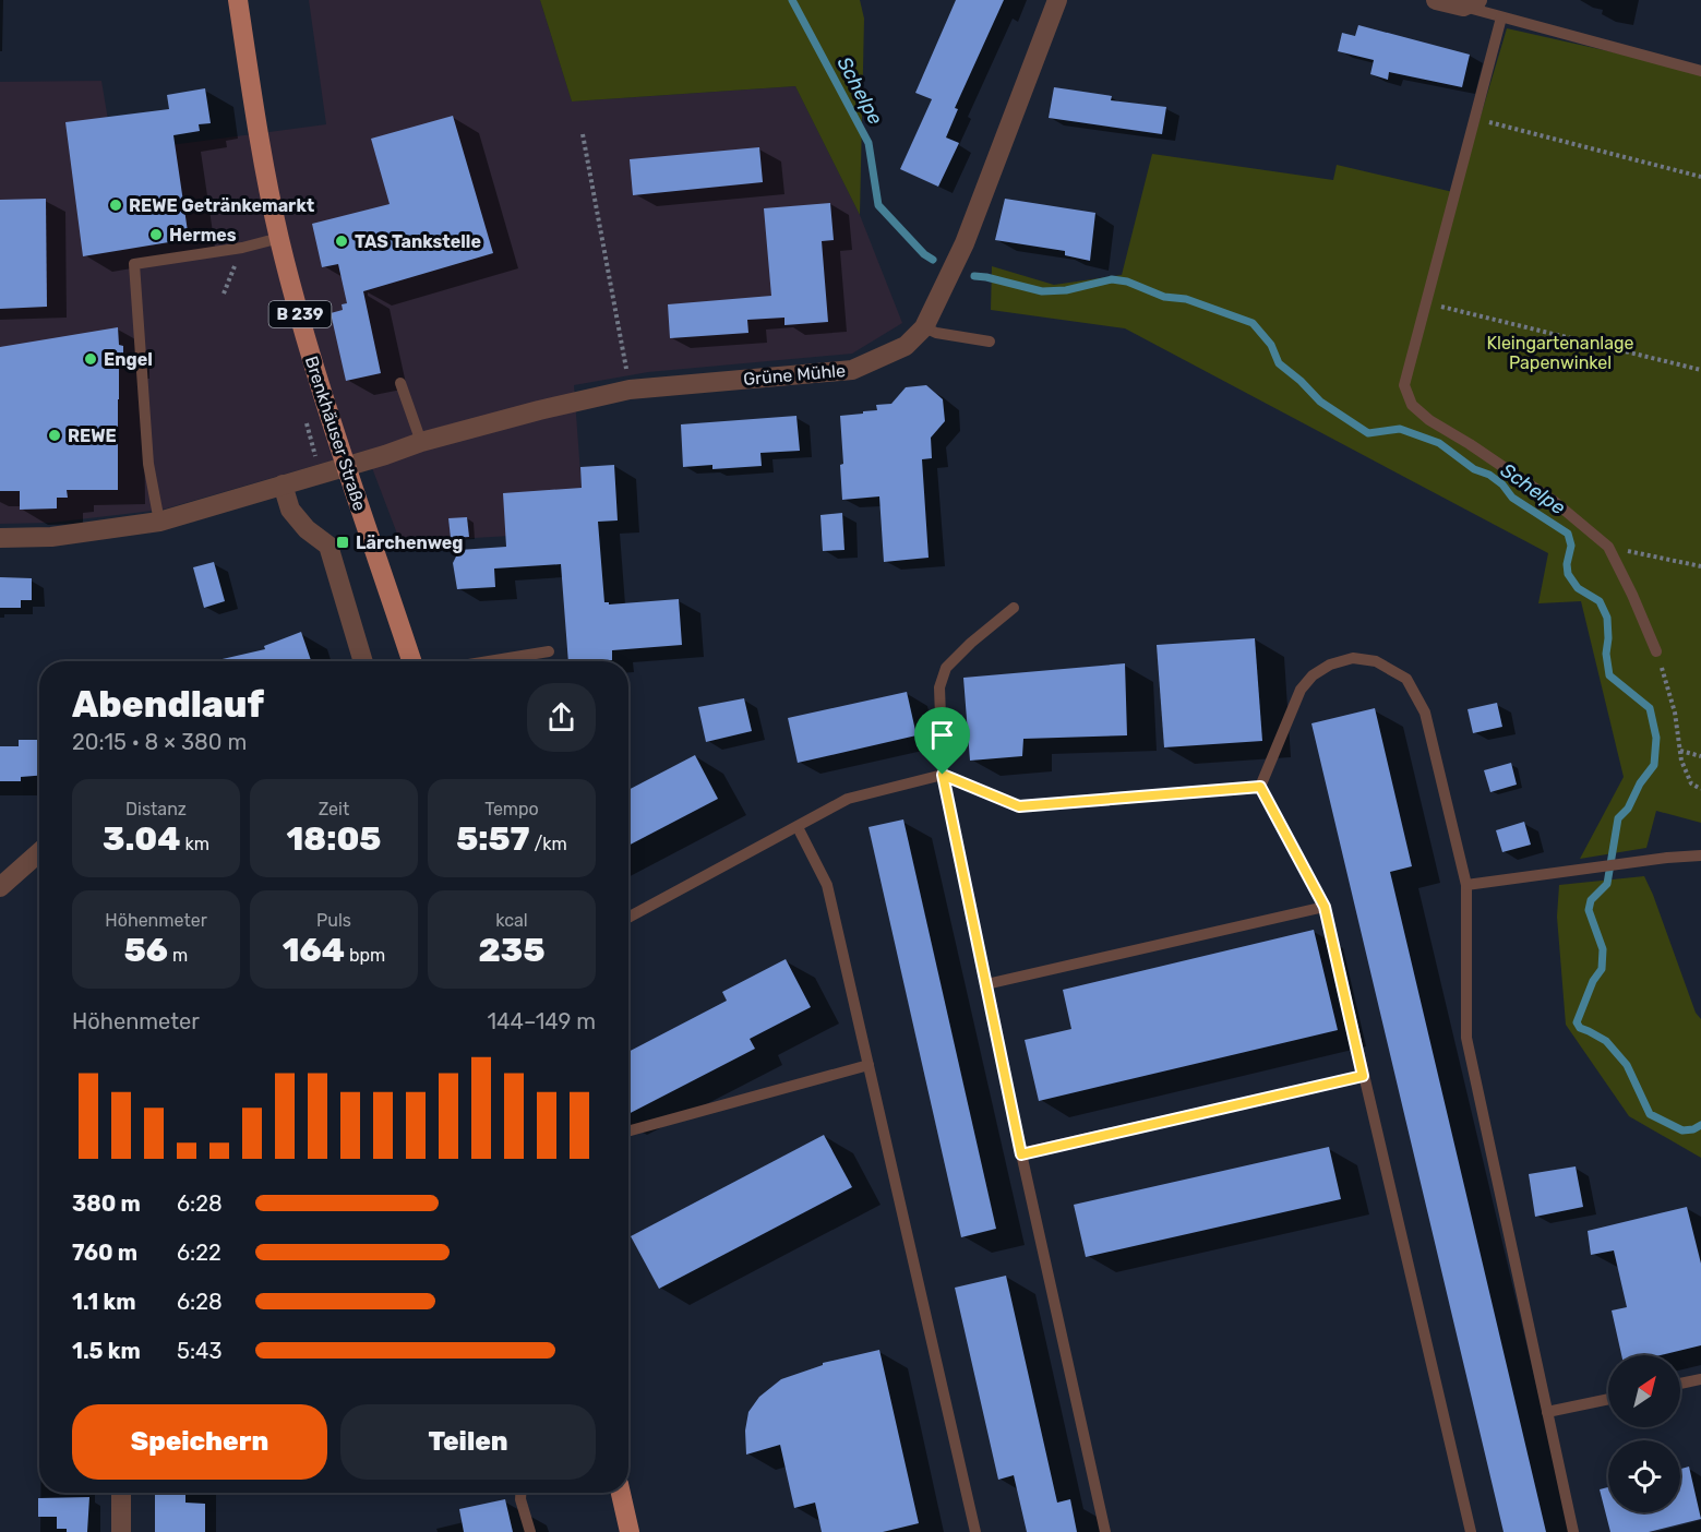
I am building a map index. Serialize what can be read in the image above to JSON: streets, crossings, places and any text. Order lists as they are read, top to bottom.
{
  "streets": {
    "main road": ["B 239", "Brenkhäuser Straße"],
    "street": ["Grüne Mühle"]
  },
  "crossings": [
    ["Grüne Mühle", "Brenkhäuser Straße"]
  ],
  "water": ["Schelpe"],
  "parks": ["Kleingartenanlage Papenwinkel"],
  "places": {
    "other": [
      "REWE Getränkemarkt",
      "Hermes",
      "TAS Tankstelle",
      "Engel",
      "REWE"
    ],
    "transit": ["Lärchenweg"]
  },
  "north": "top right",
  "page": {
    "heading": ["Abendlauf", "20:15 · 8 × 380 m"],
    "stats": [
      ["Distanz", "3.04 km"],
      ["Zeit", "18:05"],
      ["Tempo", "5:57 /km"],
      ["Höhenmeter", "56 m"],
      ["Puls", "164 bpm"],
      ["kcal", "235"]
    ],
    "chart": ["Höhenmeter", "144–149 m"],
    "list": [
      {
        "name": "380 m",
        "note": "6:28"
      },
      {
        "name": "760 m",
        "note": "6:22"
      },
      {
        "name": "1.1 km",
        "note": "6:28"
      },
      {
        "name": "1.5 km",
        "note": "5:43"
      }
    ],
    "buttons": ["Speichern", "Teilen"]
  }
}
